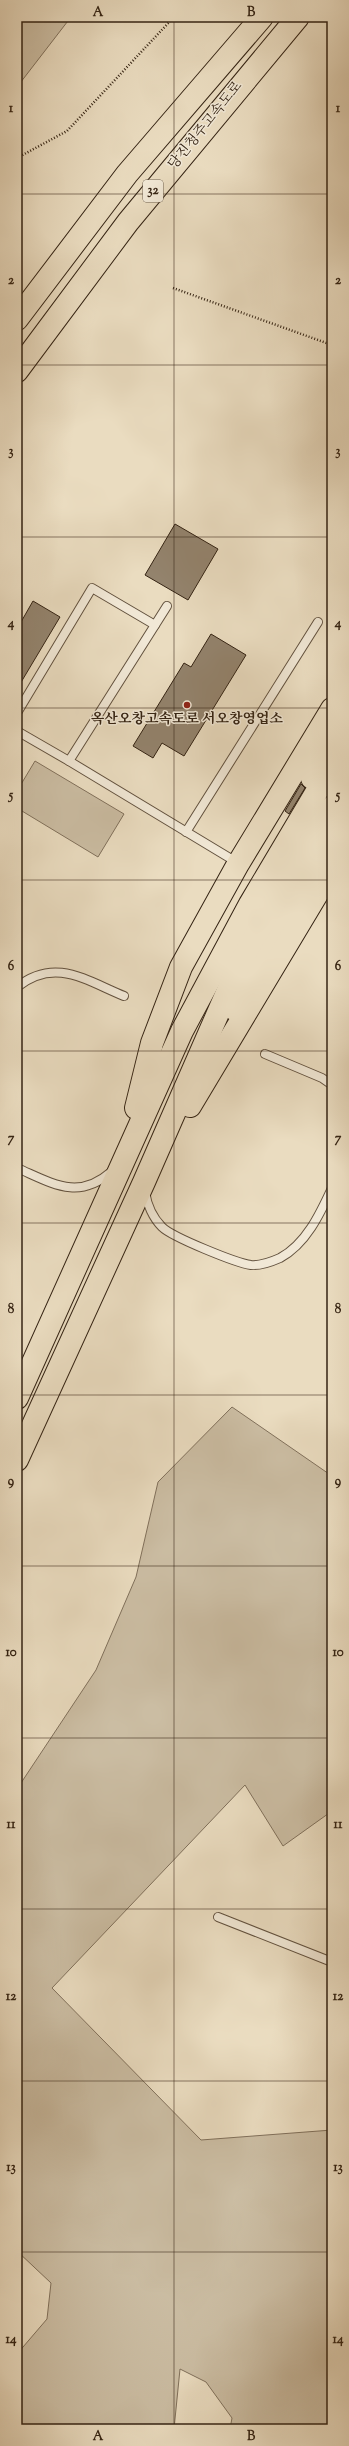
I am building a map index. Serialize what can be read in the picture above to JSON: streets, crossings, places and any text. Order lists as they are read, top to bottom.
{
  "streets": {
    "highway": ["당진청주고속도로", "32"]
  },
  "places": ["옥산오창고속도로 서오창영업소"],
  "grid": {
    "columns": ["A", "B"],
    "rows": [
      "1",
      "2",
      "3",
      "4",
      "5",
      "6",
      "7",
      "8",
      "9",
      "10",
      "11",
      "12",
      "13",
      "14"
    ]
  }
}
